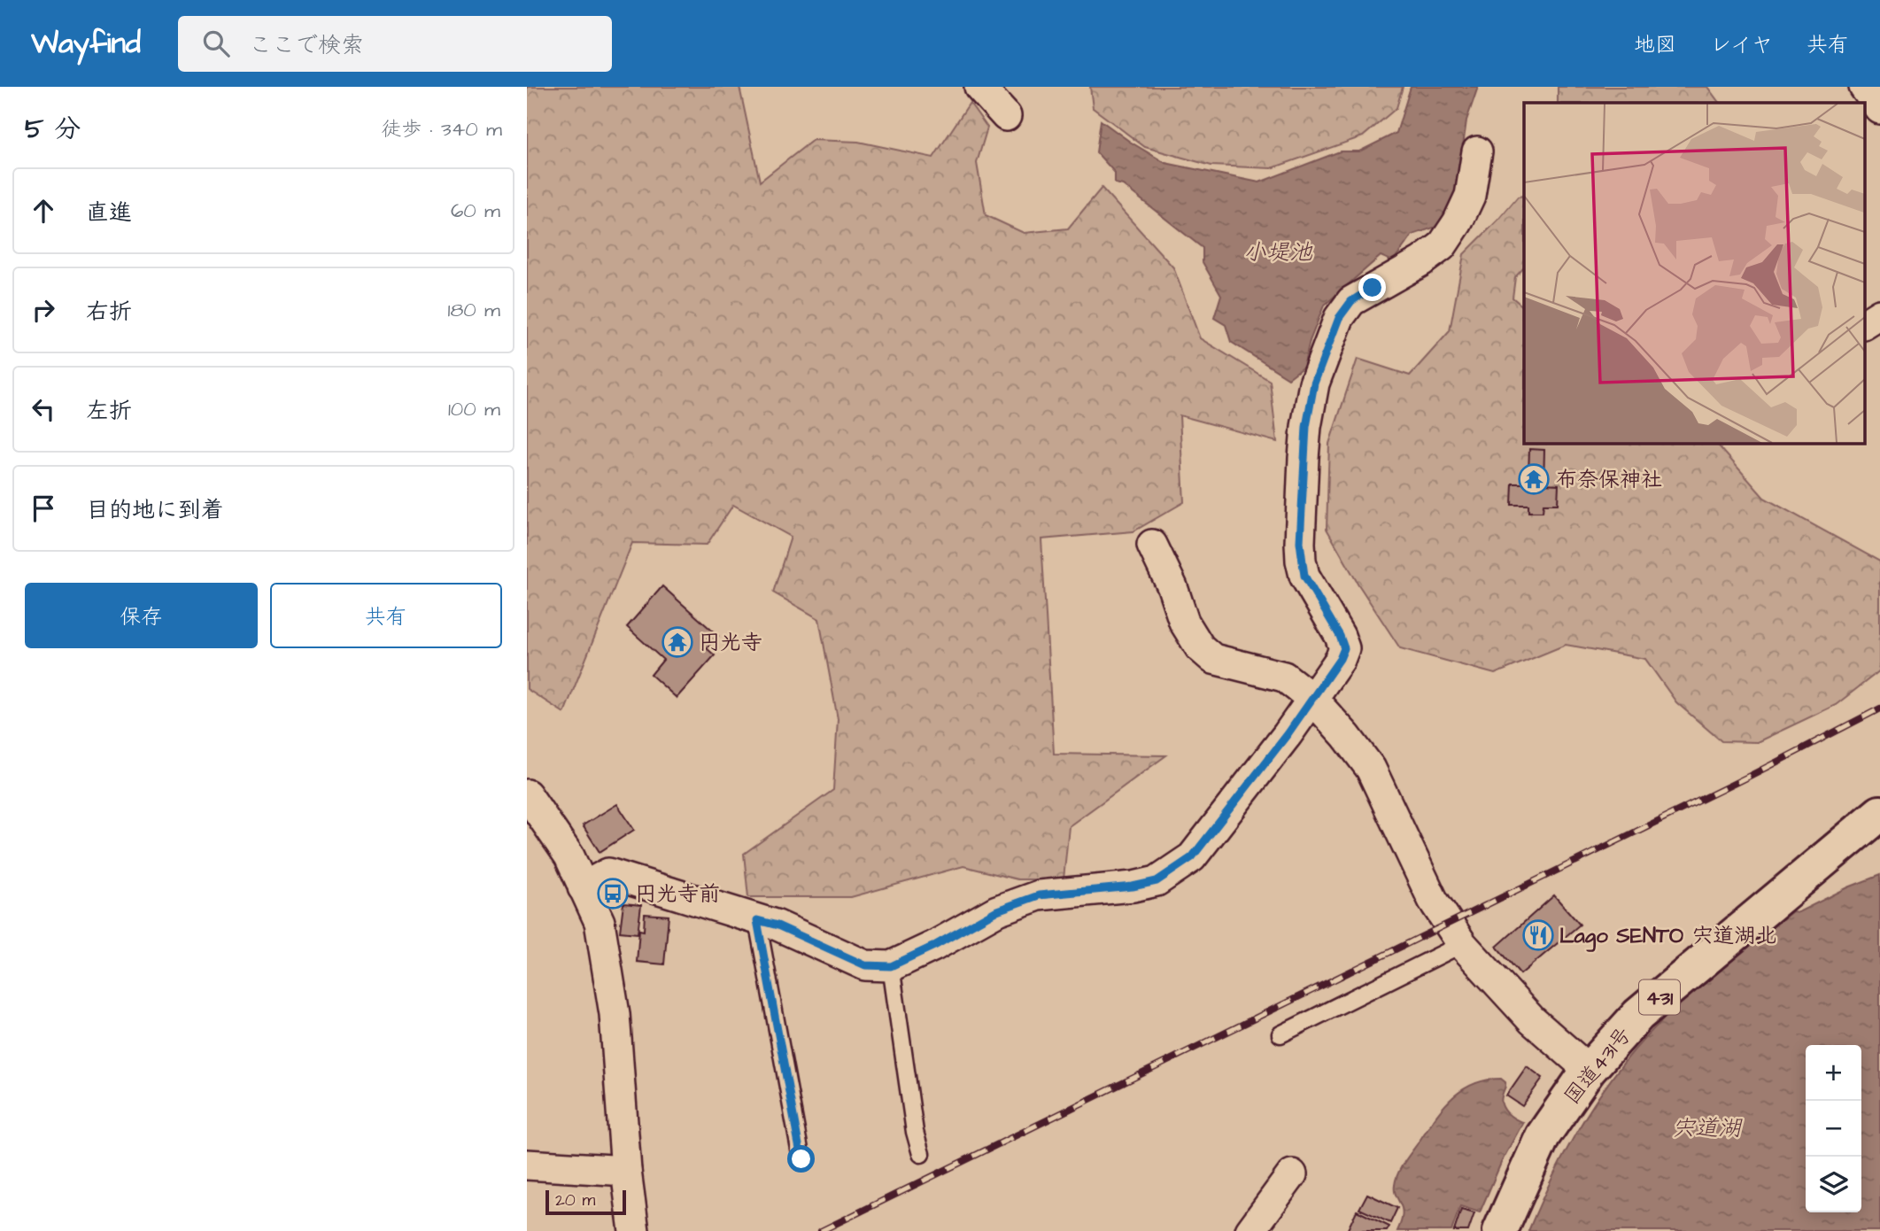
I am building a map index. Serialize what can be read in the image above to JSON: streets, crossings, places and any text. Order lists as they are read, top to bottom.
{
  "streets": {
    "highway": ["431", "国道431号"]
  },
  "water": ["小堤池", "宍道湖"],
  "places": {
    "temple": ["布奈保神社", "円光寺"],
    "bus stop": ["円光寺前"],
    "restaurant": ["Lago SENTO 宍道湖北"]
  },
  "scale_bar": "20 m",
  "page": {
    "header": "Wayfind",
    "search": "ここで検索",
    "nav": ["地図", "レイヤ", "共有"],
    "heading": ["5 分", "徒歩 · 340 m"],
    "list": [
      ["直進", "60 m"],
      ["右折", "180 m"],
      ["左折", "100 m"],
      "目的地に到着"
    ],
    "buttons": ["保存", "共有"],
    "map_buttons": ["+", "−"],
    "scale": "20 m"
  }
}
